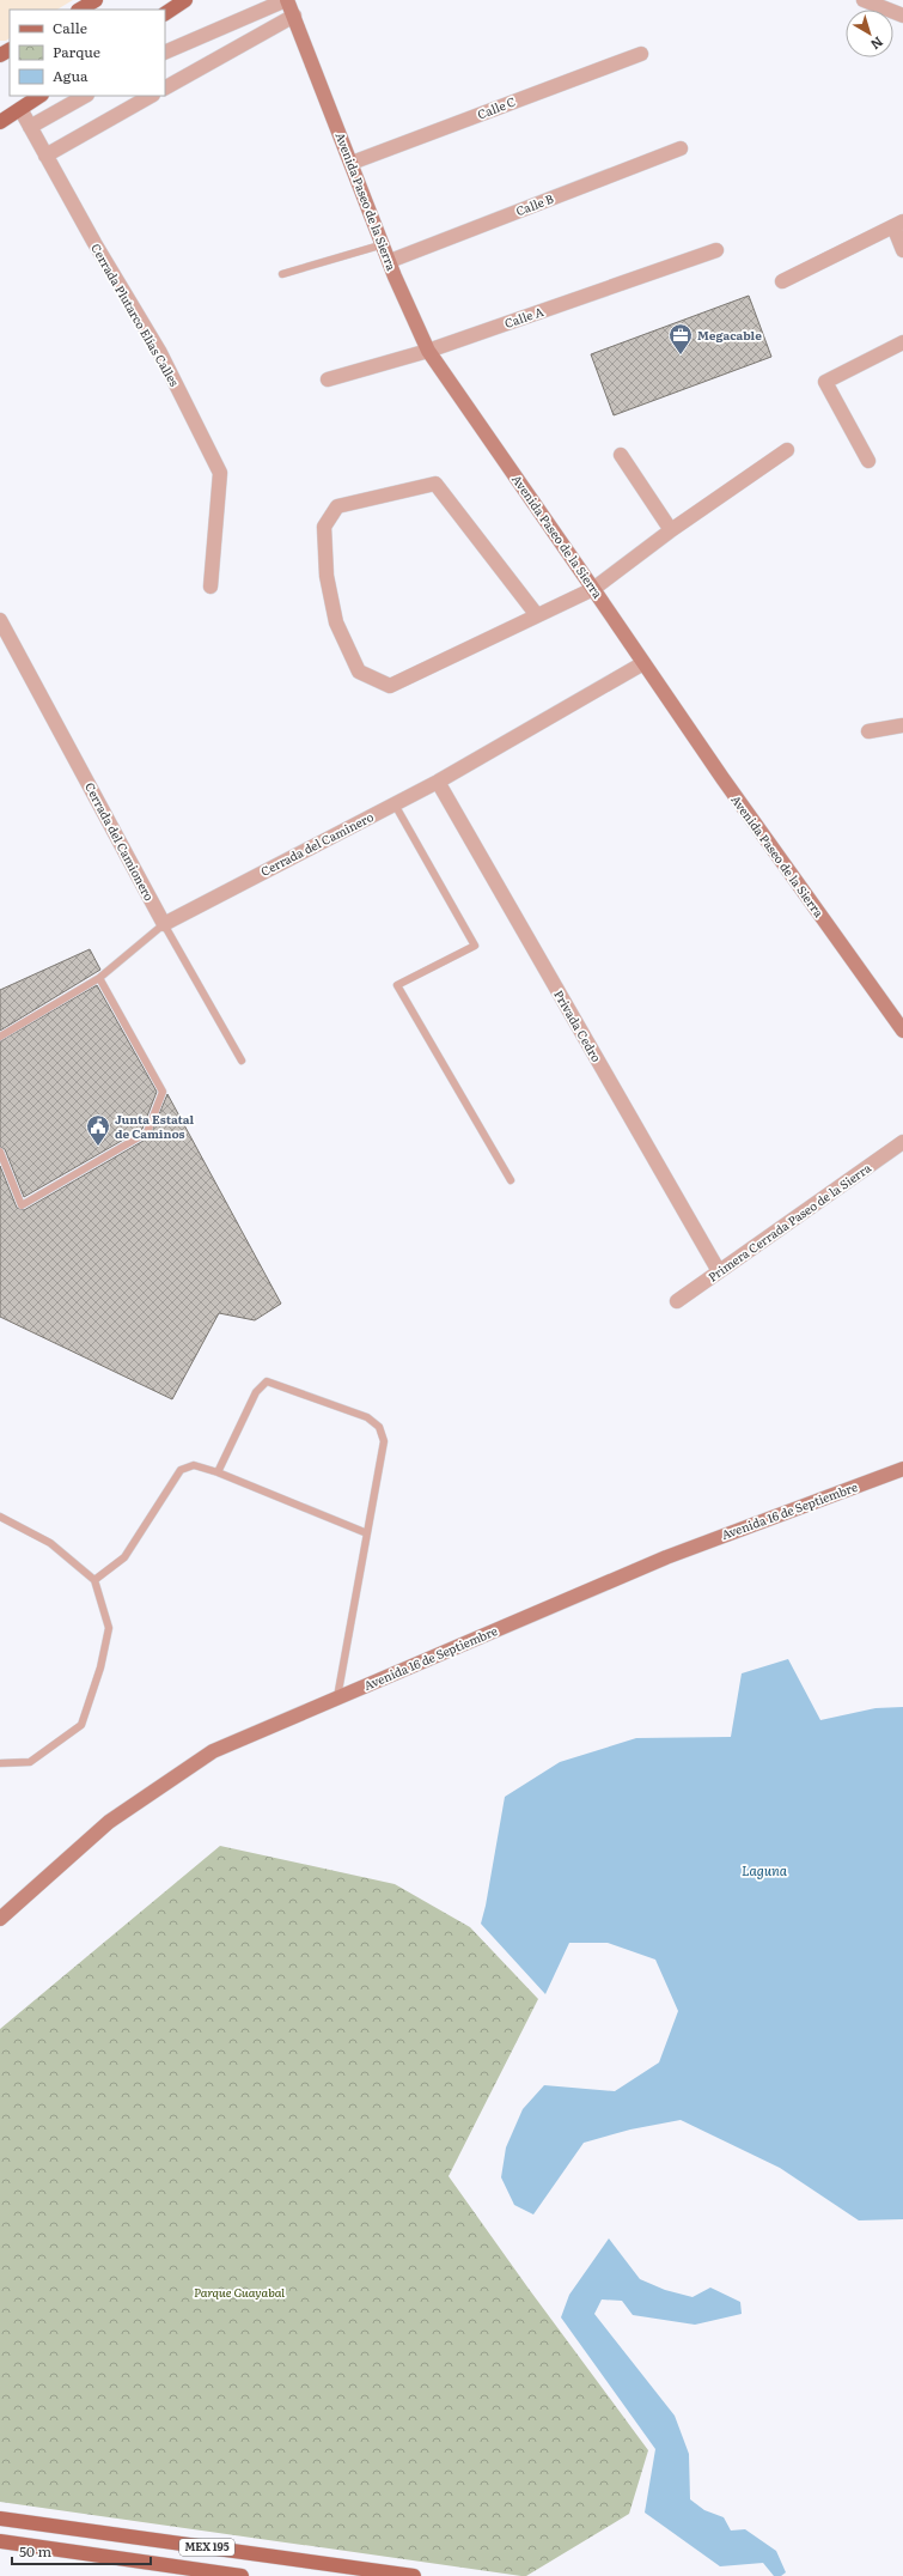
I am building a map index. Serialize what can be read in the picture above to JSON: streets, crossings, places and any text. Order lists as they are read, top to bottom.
{
  "streets": {
    "main road": ["Avenida Paseo de la Sierra", "Avenida 16 de Septiembre", "MEX 195"],
    "street": [
      "Calle C",
      "Calle B",
      "Cerrada Plutarco Elías Calles",
      "Calle A",
      "Cerrada del Camionero",
      "Cerrada del Caminero",
      "Privada Cedro",
      "Primera Cerrada Paseo de la Sierra"
    ]
  },
  "crossings": [
    ["Calle C", "Avenida Paseo de la Sierra"],
    ["Avenida Paseo de la Sierra", "Calle B"],
    ["Avenida Paseo de la Sierra", "Calle A"],
    ["Avenida Paseo de la Sierra", "Cerrada del Caminero"],
    ["Cerrada del Camionero", "Cerrada del Caminero"],
    ["Cerrada del Caminero", "Privada Cedro"],
    ["Privada Cedro", "Primera Cerrada Paseo de la Sierra"]
  ],
  "water": ["Laguna"],
  "parks": ["Parque Guayabal"],
  "places": {
    "office": ["Megacable"],
    "public building": ["Junta Estatal de Caminos"]
  },
  "legend": ["Calle", "Parque", "Agua"],
  "scale_bar": "50 m",
  "north": "bottom right"
}
